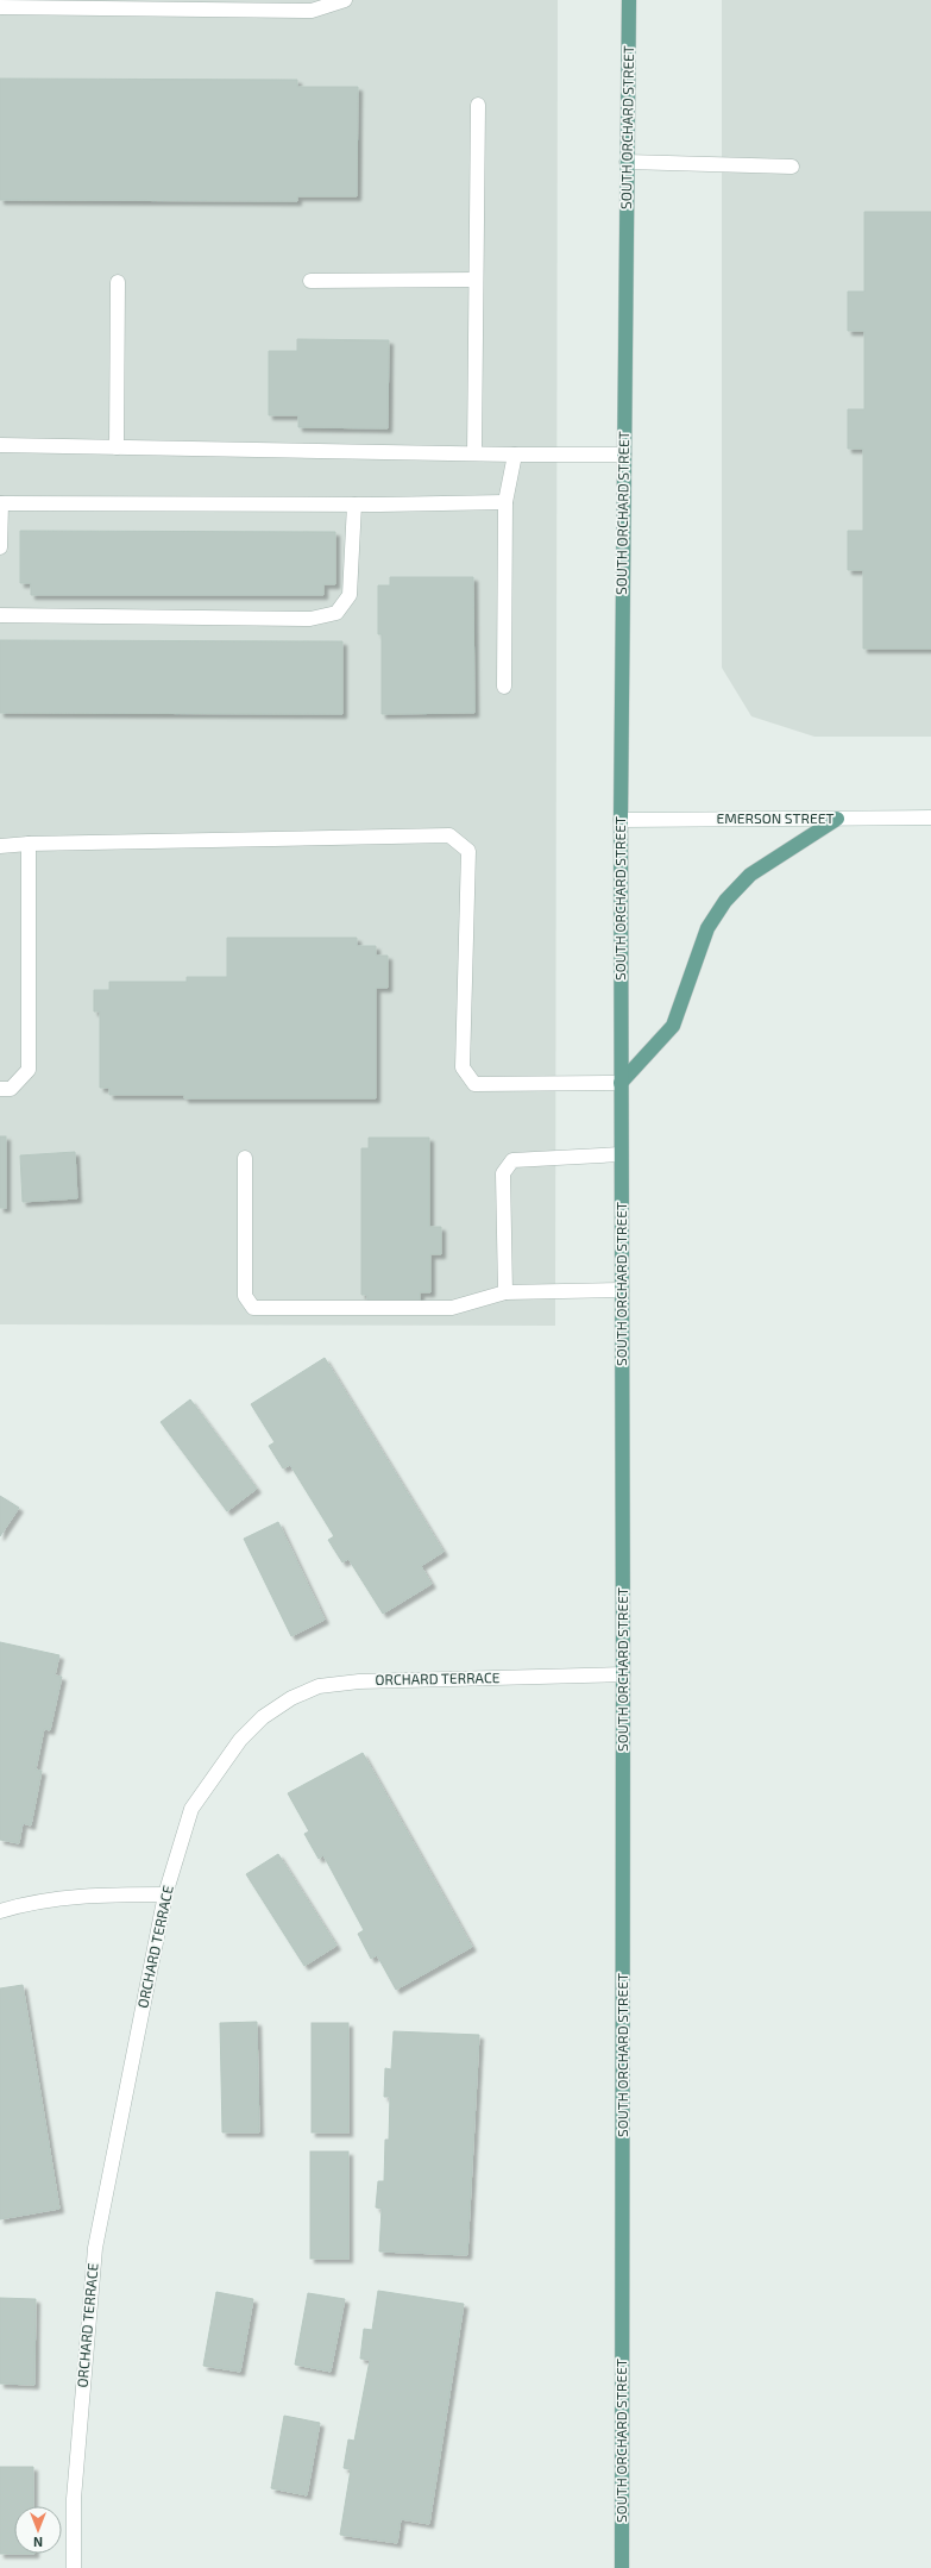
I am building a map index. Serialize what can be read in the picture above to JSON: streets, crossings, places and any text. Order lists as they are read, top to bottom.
{
  "streets": {
    "main road": ["SOUTH ORCHARD STREET"],
    "street": ["EMERSON STREET", "ORCHARD TERRACE"]
  },
  "crossings": [
    ["SOUTH ORCHARD STREET", "EMERSON STREET"],
    ["SOUTH ORCHARD STREET", "ORCHARD TERRACE"]
  ],
  "north": "bottom"
}
